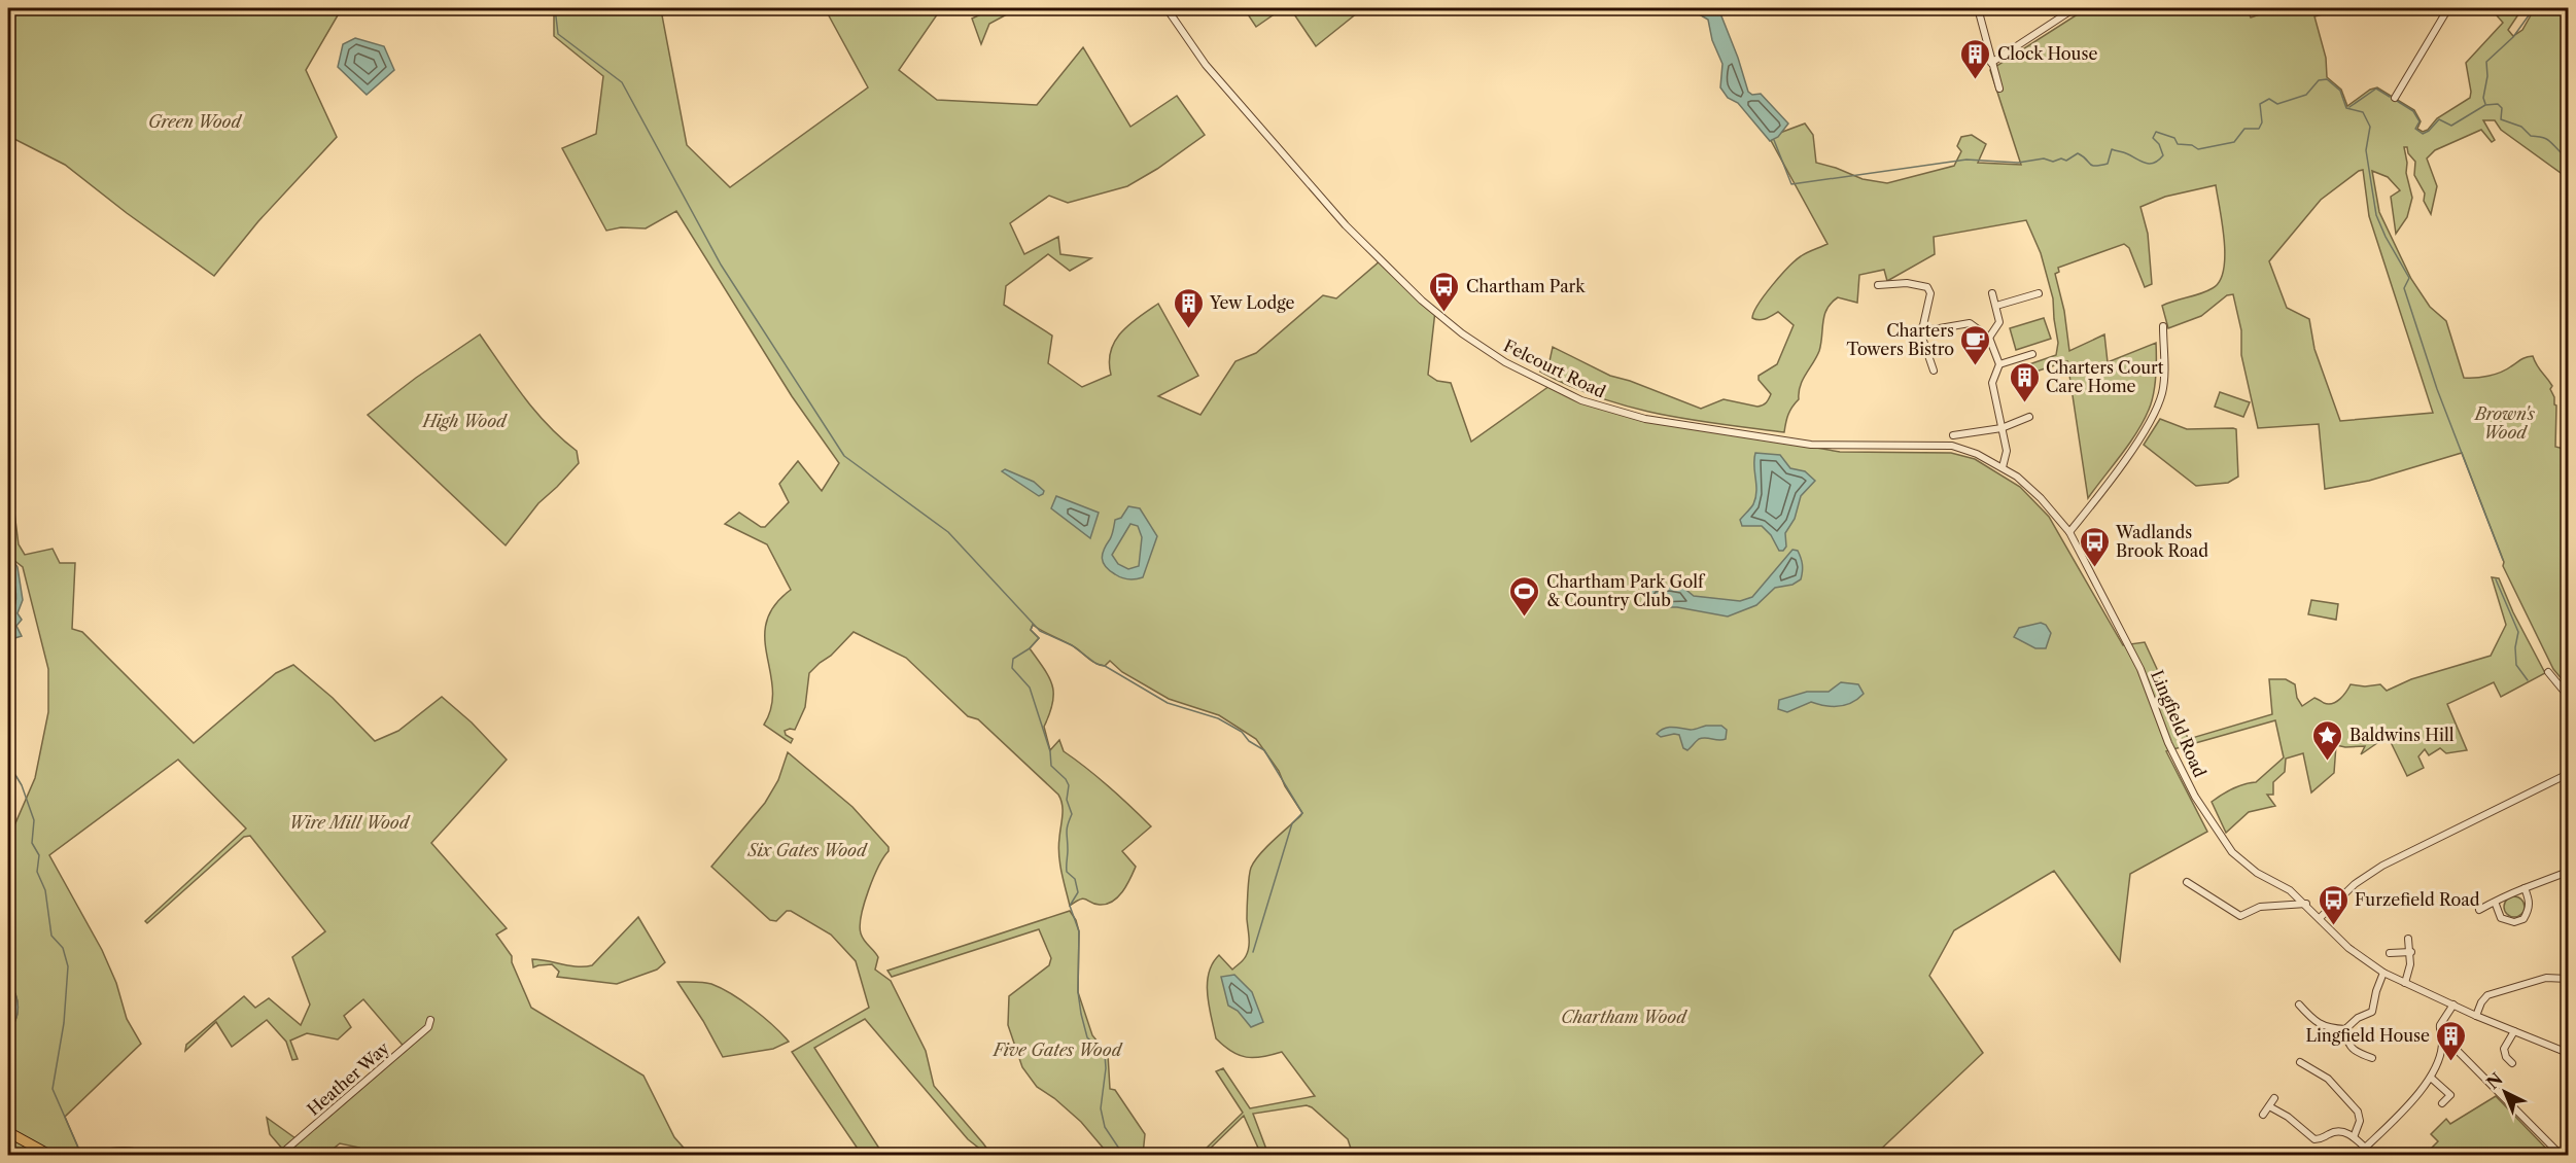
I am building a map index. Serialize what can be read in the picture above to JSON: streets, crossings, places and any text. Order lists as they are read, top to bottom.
{
  "streets": {
    "street": ["Felcourt Road", "Lingfield Road", "Heather Way"]
  },
  "crossings": [
    ["Felcourt Road", "Lingfield Road"]
  ],
  "parks": [
    "Green Wood",
    "Brown's Wood",
    "High Wood",
    "Wire Mill Wood",
    "Six Gates Wood",
    "Chartham Wood",
    "Five Gates Wood"
  ],
  "places": {
    "building": [
      "Clock House",
      "Yew Lodge",
      "Charters Court Care Home",
      "Lingfield House"
    ],
    "bus stop": ["Chartham Park", "Wadlands Brook Road", "Furzefield Road"],
    "cafe": ["Charters Towers Bistro"],
    "sports": ["Chartham Park Golf & Country Club"],
    "place": ["Baldwins Hill"]
  },
  "north": "top left"
}
